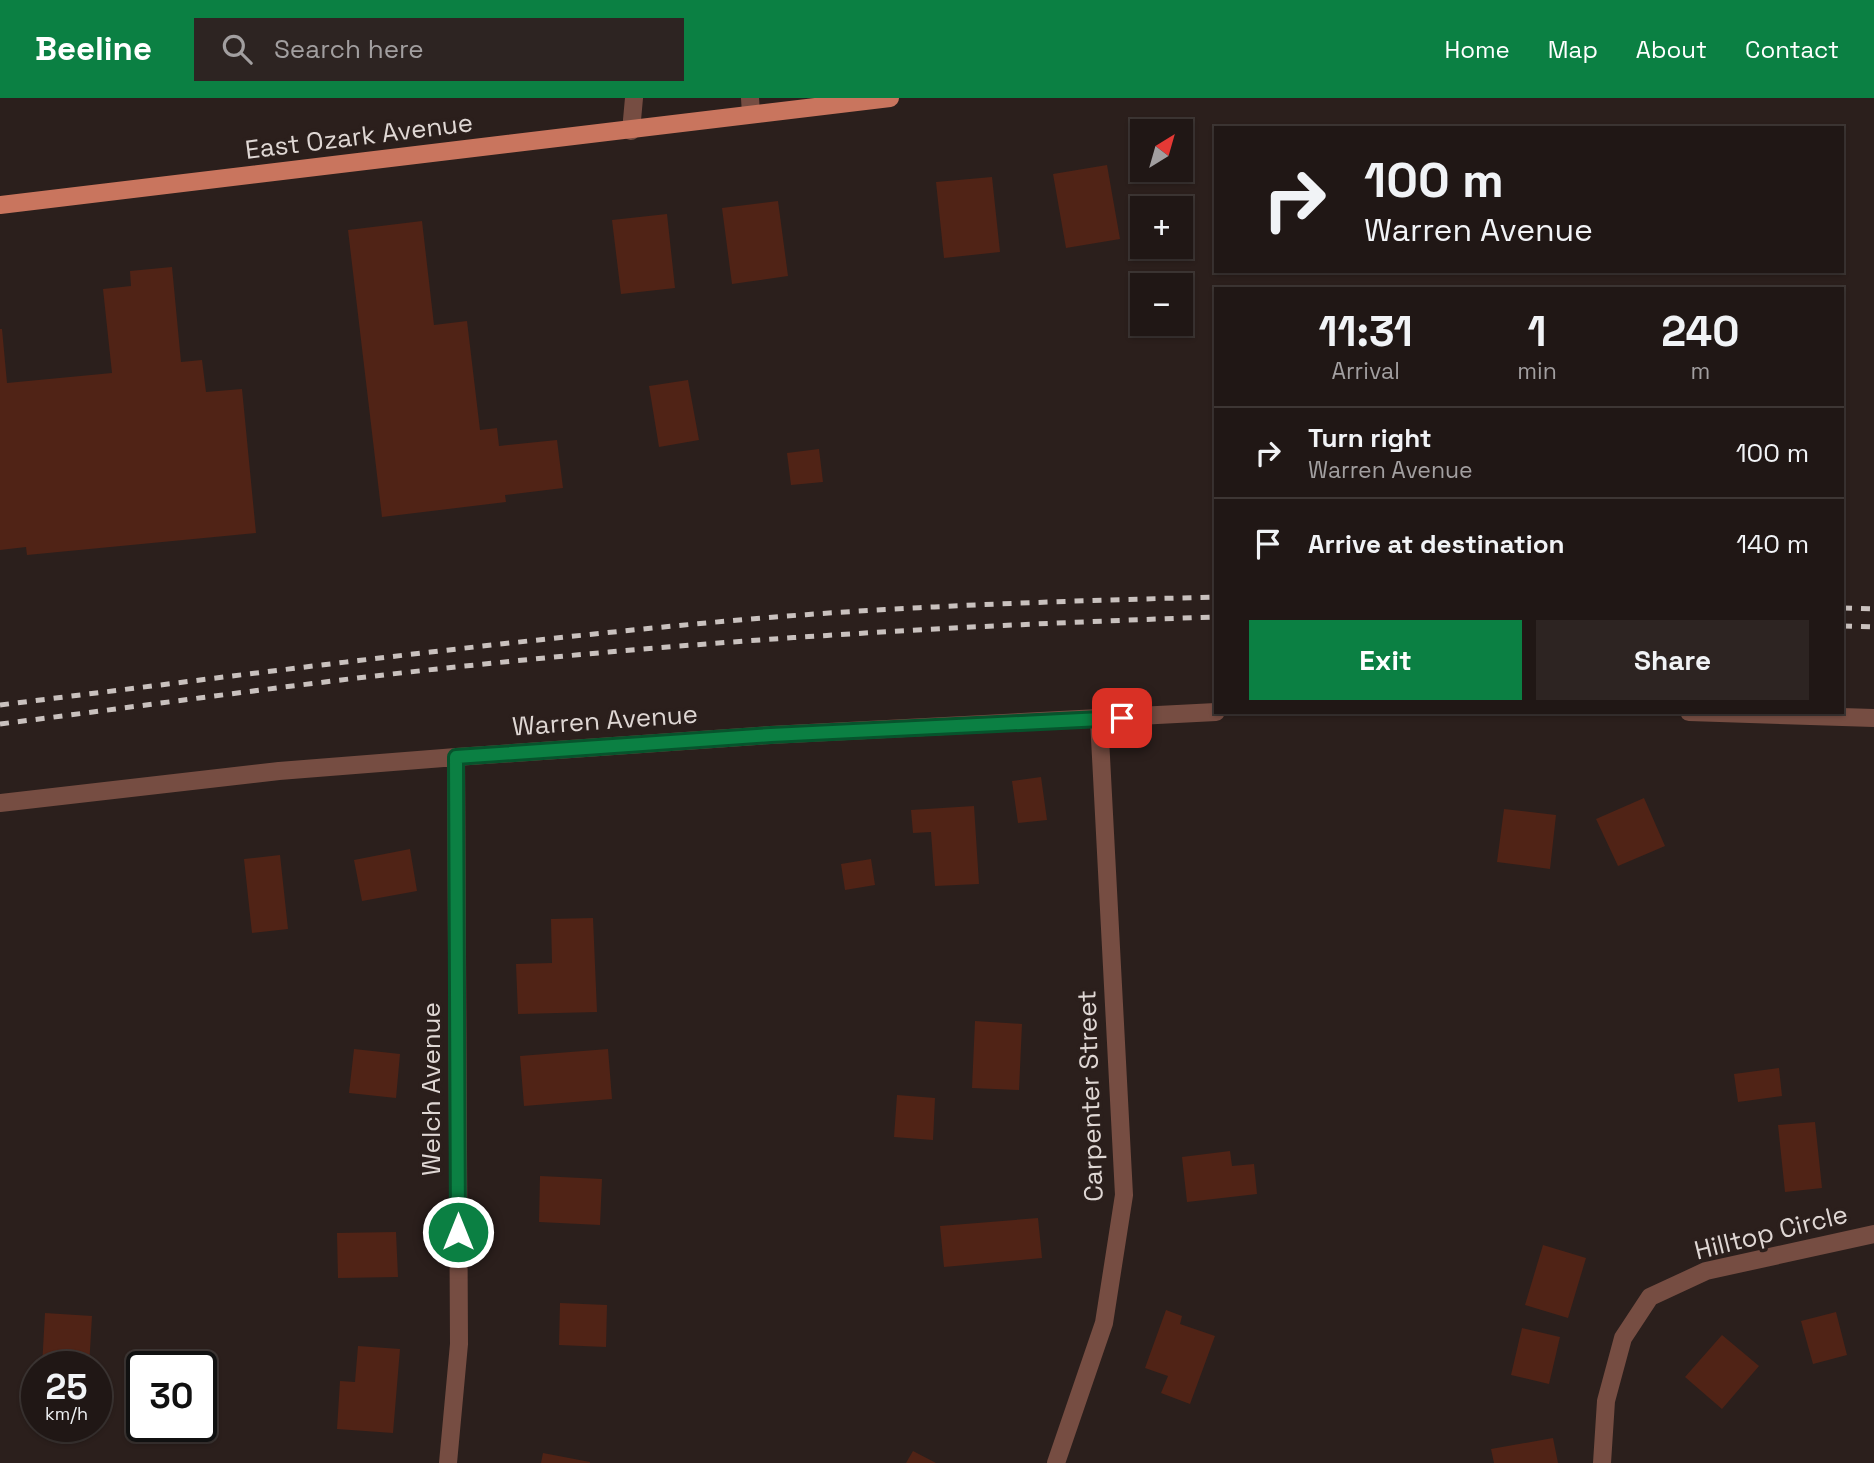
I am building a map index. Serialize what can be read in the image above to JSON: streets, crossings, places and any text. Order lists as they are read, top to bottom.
{
  "streets": {
    "main road": ["East Ozark Avenue"],
    "street": [
      "Warren Avenue",
      "Welch Avenue",
      "Carpenter Street",
      "Hilltop Circle"
    ]
  },
  "crossings": [
    ["Warren Avenue", "Welch Avenue"],
    ["Warren Avenue", "Carpenter Street"]
  ],
  "north": "top right",
  "page": {
    "header": "Beeline",
    "search": "Search here",
    "nav": [
      "Home",
      "Map",
      "About",
      "Contact"
    ],
    "map_buttons": ["+", "−"],
    "turn": ["100 m", "Warren Avenue"],
    "eta": [
      "11:31",
      "Arrival",
      "1",
      "min",
      "240",
      "m"
    ],
    "list": [
      {
        "name": "Turn right",
        "note": "Warren Avenue",
        "value": "100 m"
      },
      {
        "name": "Arrive at destination",
        "value": "140 m"
      }
    ],
    "buttons": ["Exit", "Share"],
    "speed": "25 km/h",
    "limit": "30"
  }
}
